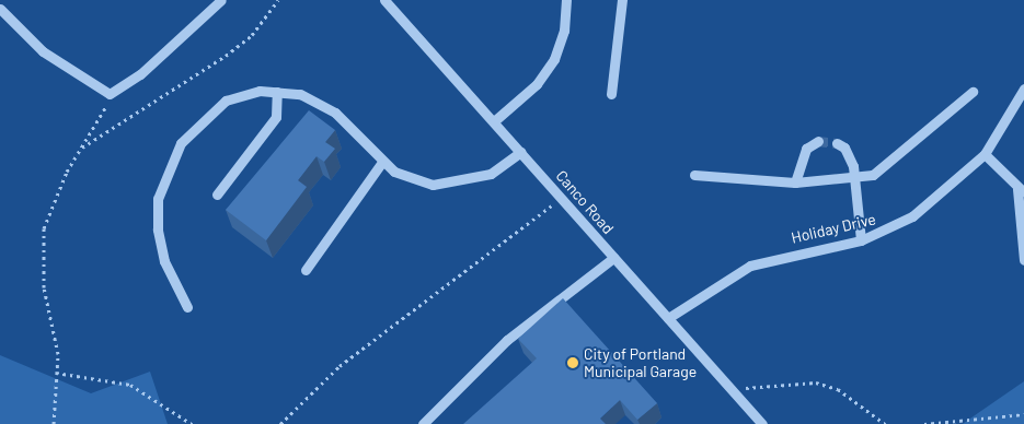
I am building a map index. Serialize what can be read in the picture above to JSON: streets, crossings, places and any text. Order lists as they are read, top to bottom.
{
  "streets": {
    "street": ["Canco Road", "Holiday Drive"]
  },
  "crossings": [
    ["Canco Road", "Holiday Drive"]
  ],
  "places": ["City of Portland Municipal Garage"]
}
